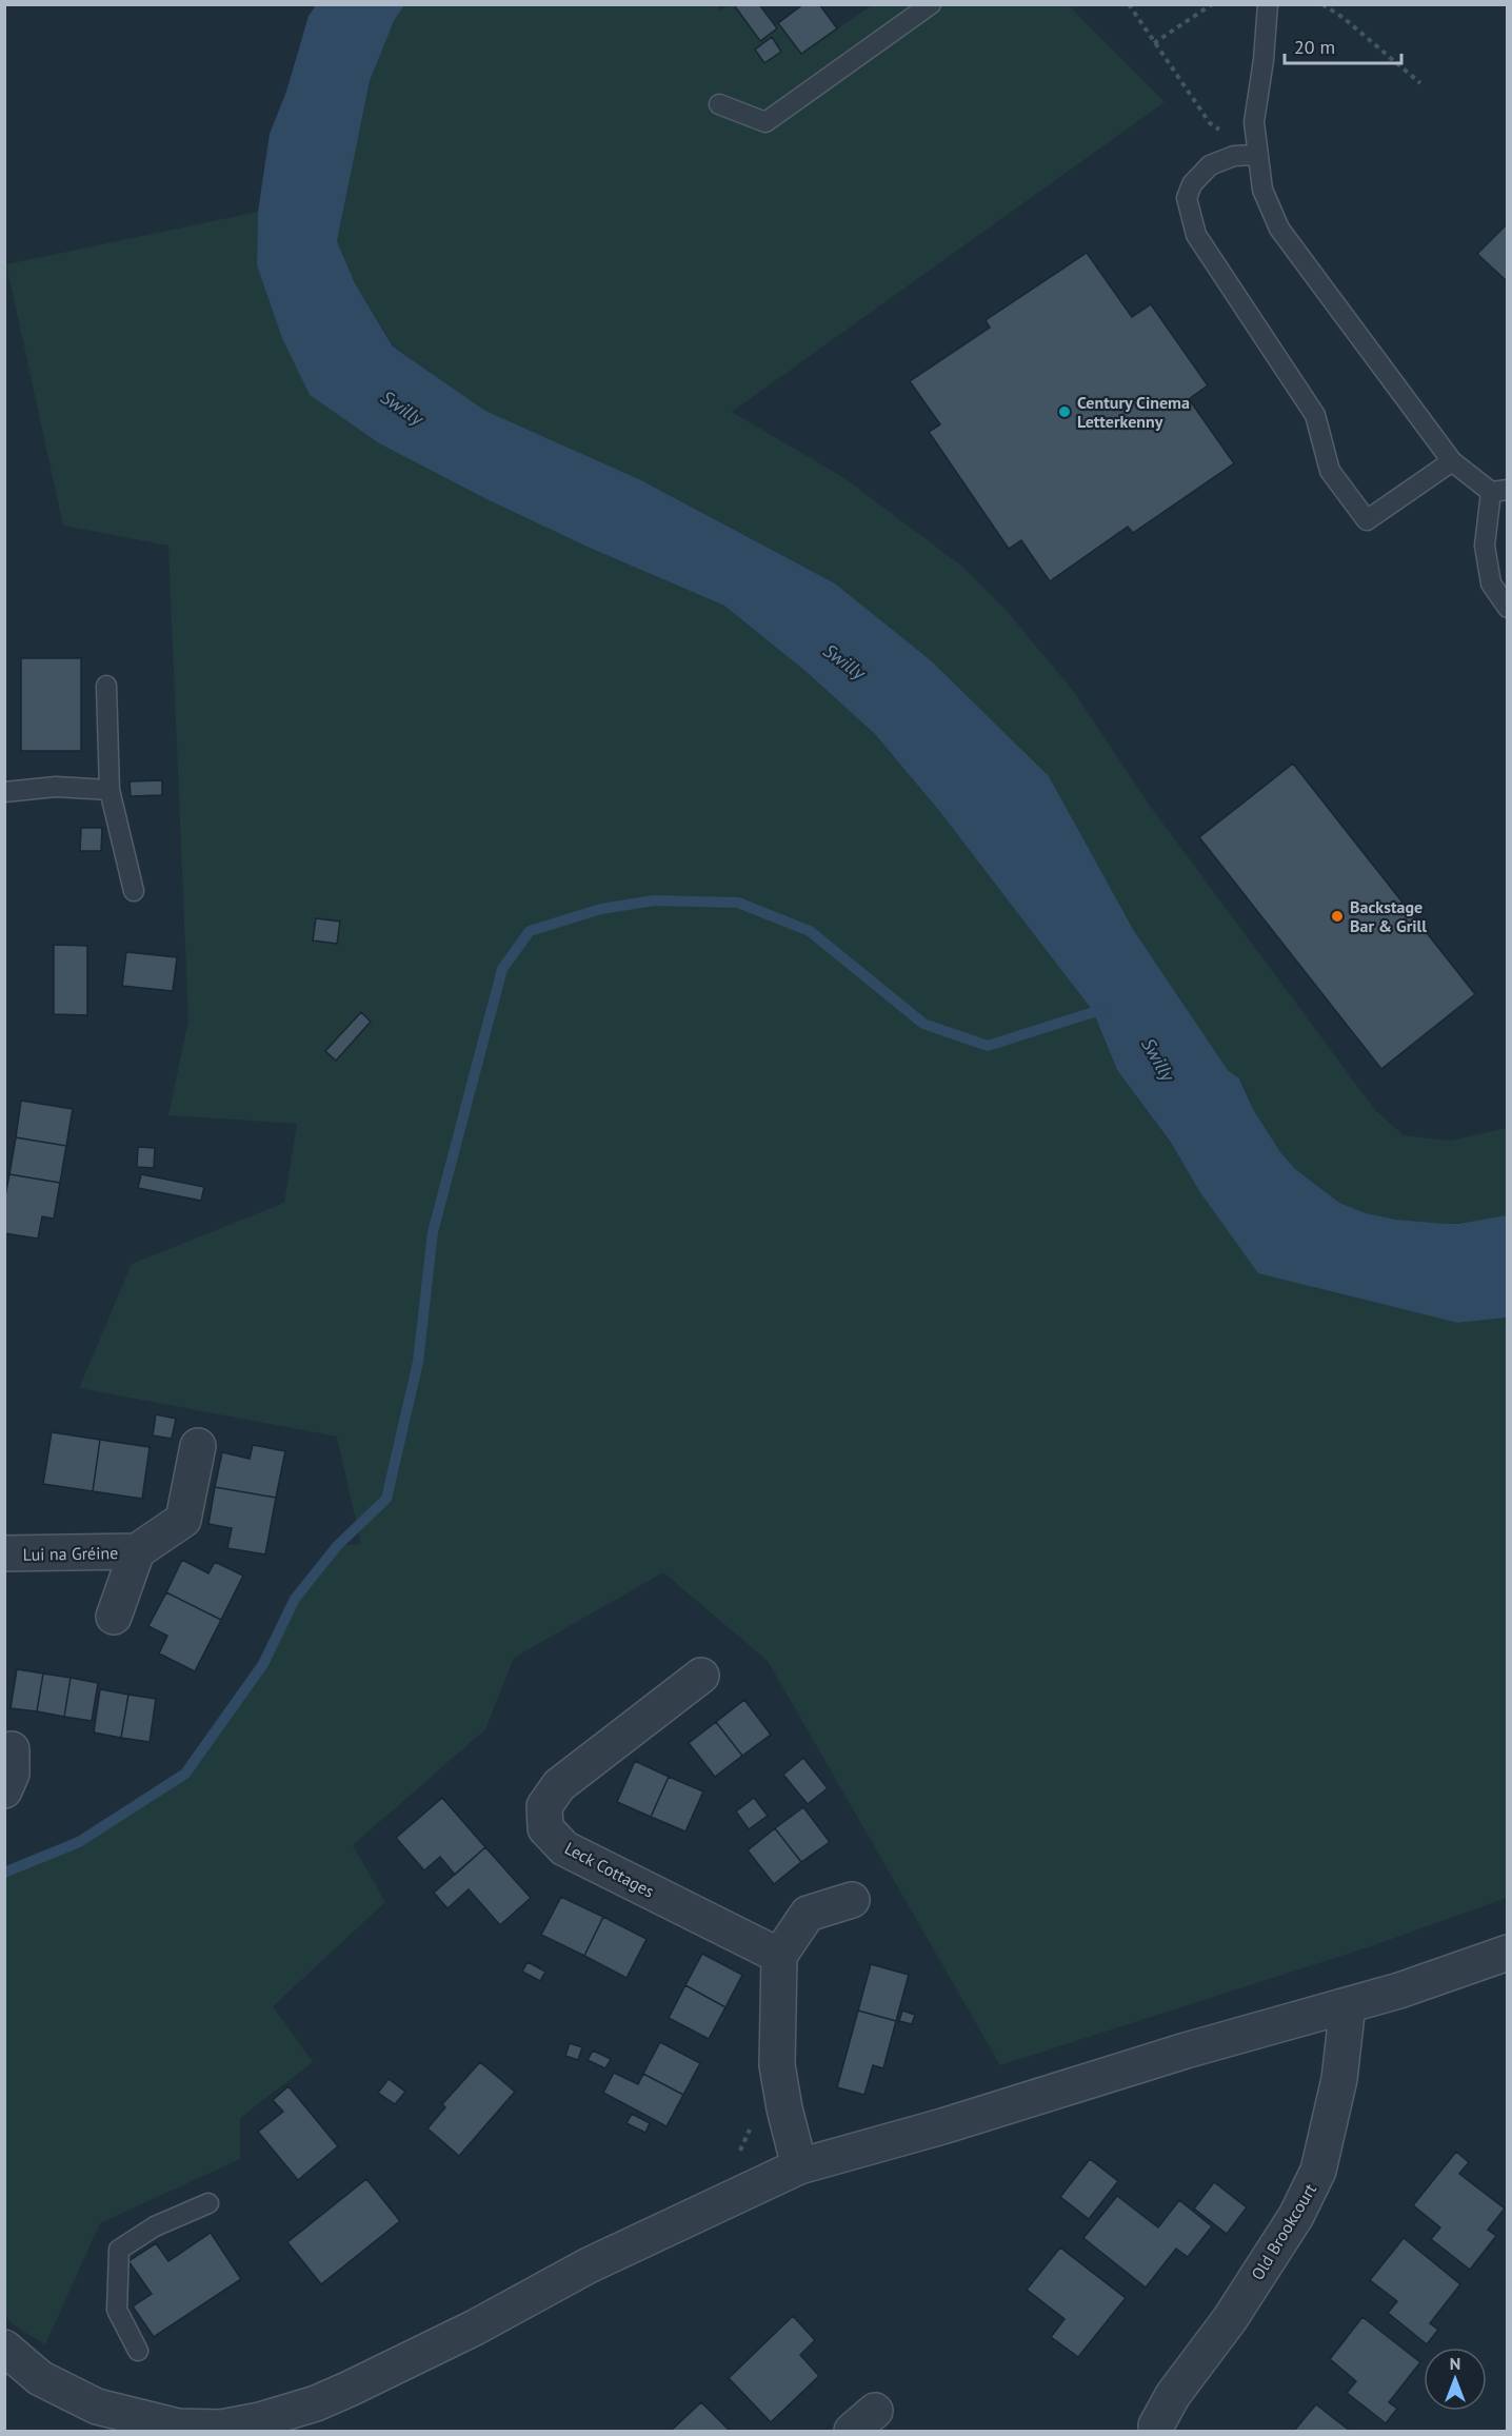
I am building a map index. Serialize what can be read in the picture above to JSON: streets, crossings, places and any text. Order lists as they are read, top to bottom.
{
  "streets": {
    "street": ["Lui na Gréine", "Leck Cottages", "Old Brookcourt"]
  },
  "water": ["Swilly"],
  "places": ["Century Cinema Letterkenny", "Backstage Bar & Grill"],
  "scale_bar": "20 m",
  "north": "top"
}
